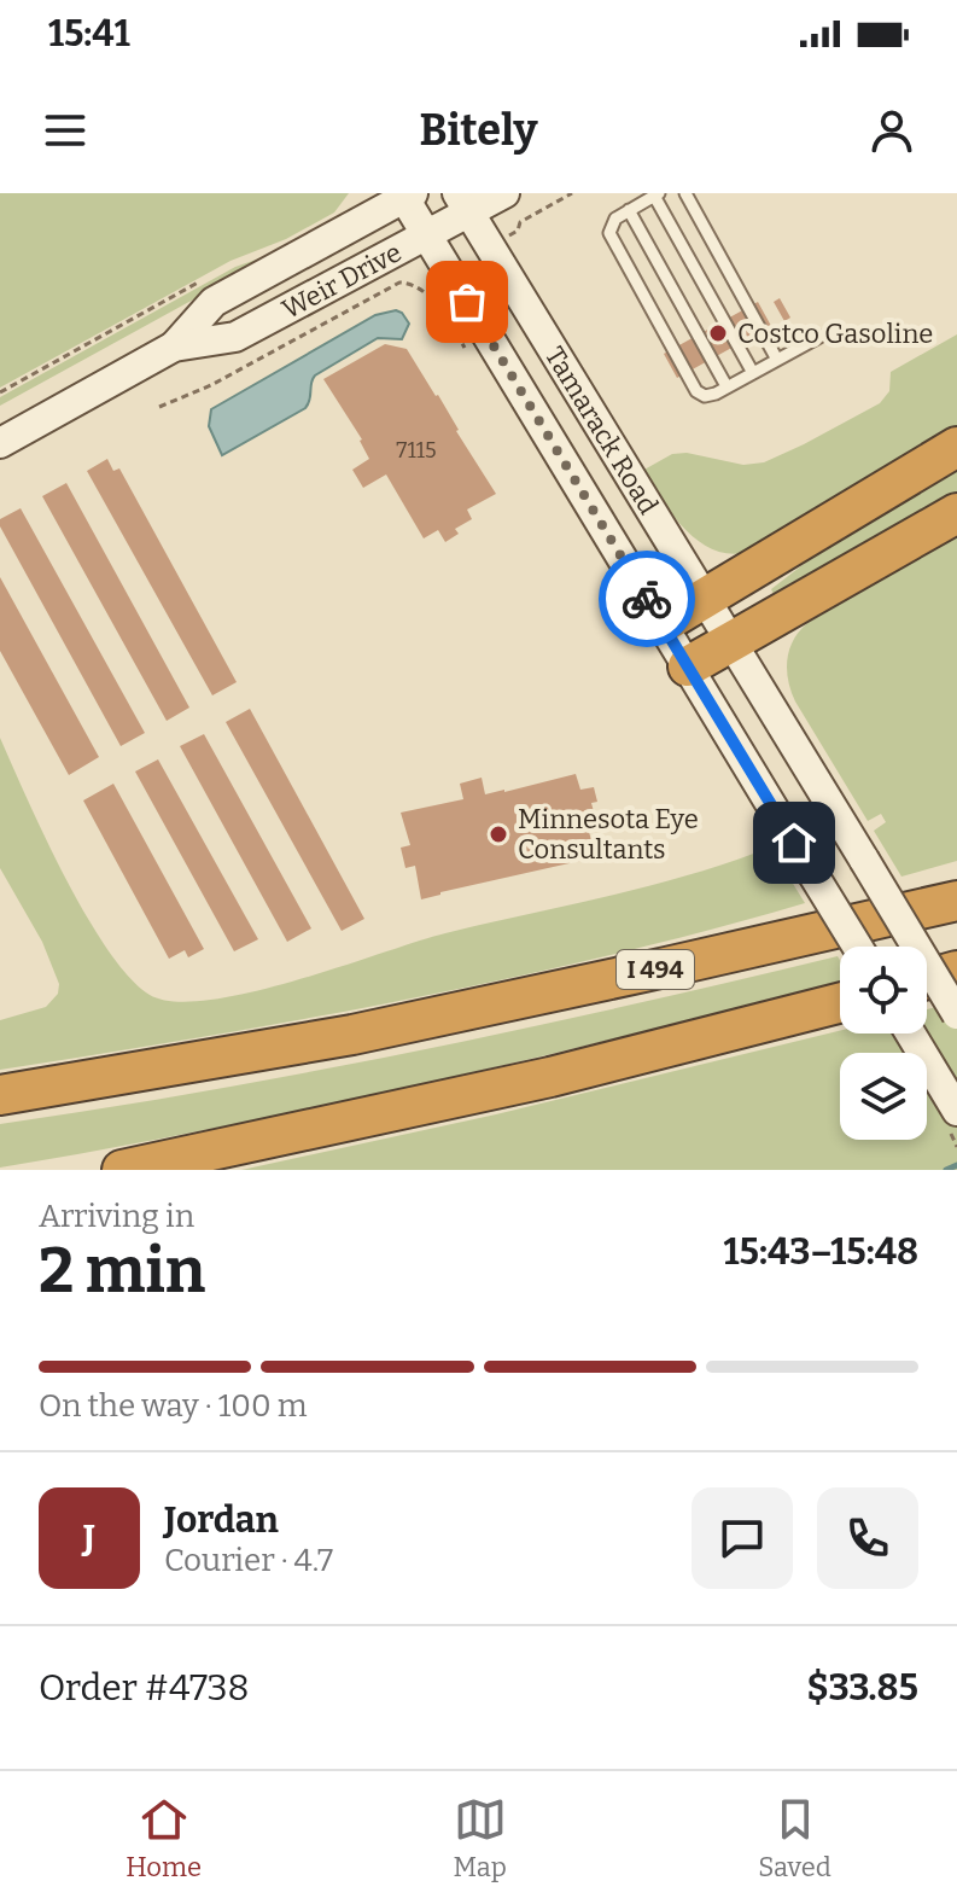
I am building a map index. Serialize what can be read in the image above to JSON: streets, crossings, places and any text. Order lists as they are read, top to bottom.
{
  "streets": {
    "highway": ["I 494"],
    "street": ["Weir Drive", "Tamarack Road"]
  },
  "crossings": [
    ["Weir Drive", "Tamarack Road"]
  ],
  "places": ["Costco Gasoline", "Minnesota Eye Consultants"],
  "house_numbers": ["7115"],
  "page": {
    "status": "15:41",
    "header": "Bitely",
    "heading": ["2 min", "Arriving in", "15:43–15:48"],
    "panel": [
      "Jordan",
      "Courier · 4.7",
      "Order #4738",
      "$33.85"
    ],
    "bar": "On the way · 100 m",
    "round": "J",
    "tabs": ["Home", "Map", "Saved"]
  }
}
